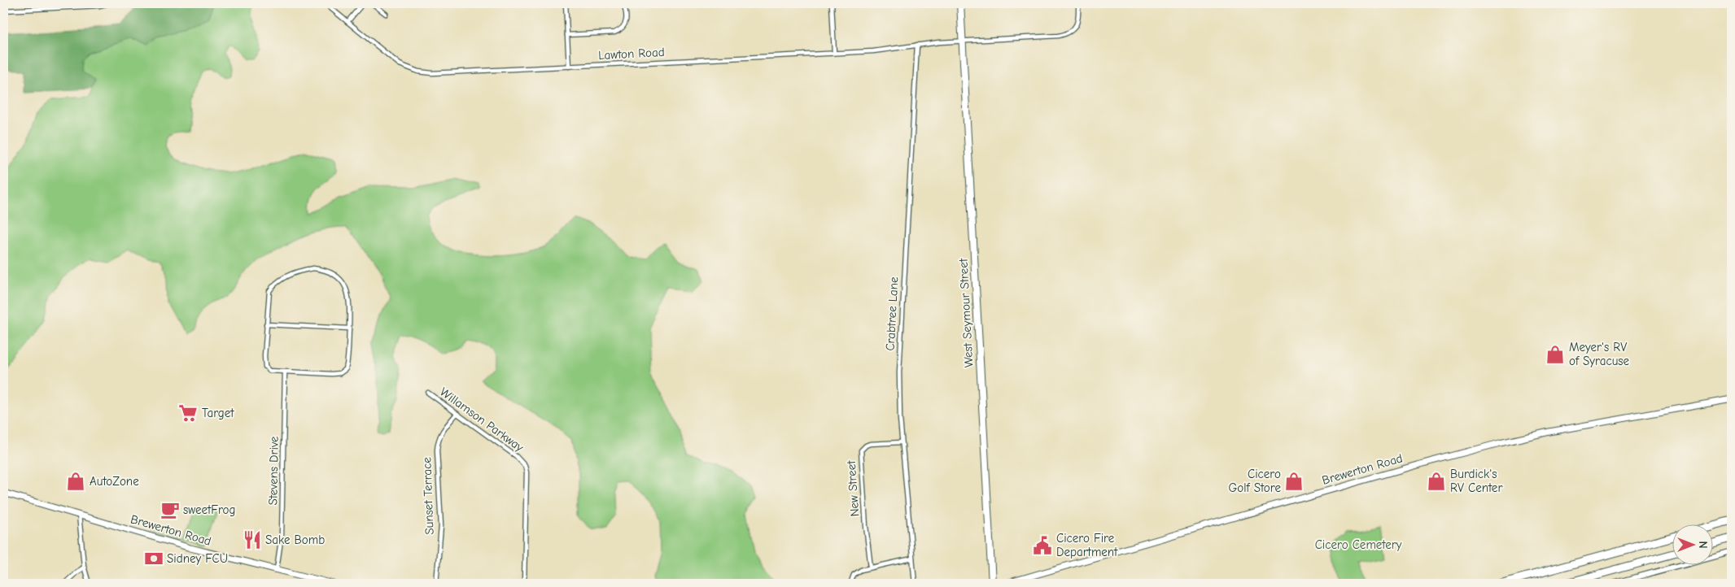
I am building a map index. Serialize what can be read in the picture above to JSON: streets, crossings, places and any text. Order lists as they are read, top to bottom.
{
  "streets": {
    "highway": ["West Seymour Street"],
    "main road": ["Brewerton Road"],
    "street": [
      "Lawton Road",
      "Crabtree Lane",
      "Willamson Parkway",
      "Stevens Drive",
      "New Street",
      "Sunset Terrace"
    ]
  },
  "crossings": [
    ["Lawton Road", "West Seymour Street"],
    ["Lawton Road", "Crabtree Lane"],
    ["Crabtree Lane", "New Street"],
    ["Willamson Parkway", "Sunset Terrace"],
    ["Brewerton Road", "Stevens Drive"]
  ],
  "parks": ["Cicero Cemetery"],
  "places": {
    "shop": [
      "Meyer's RV of Syracuse",
      "AutoZone",
      "Cicero Golf Store",
      "Burdick's RV Center"
    ],
    "supermarket": ["Target"],
    "cafe": ["sweetFrog"],
    "restaurant": ["Sake Bomb"],
    "public building": ["Cicero Fire Department"],
    "bank": ["Sidney FCU"]
  },
  "north": "right"
}
